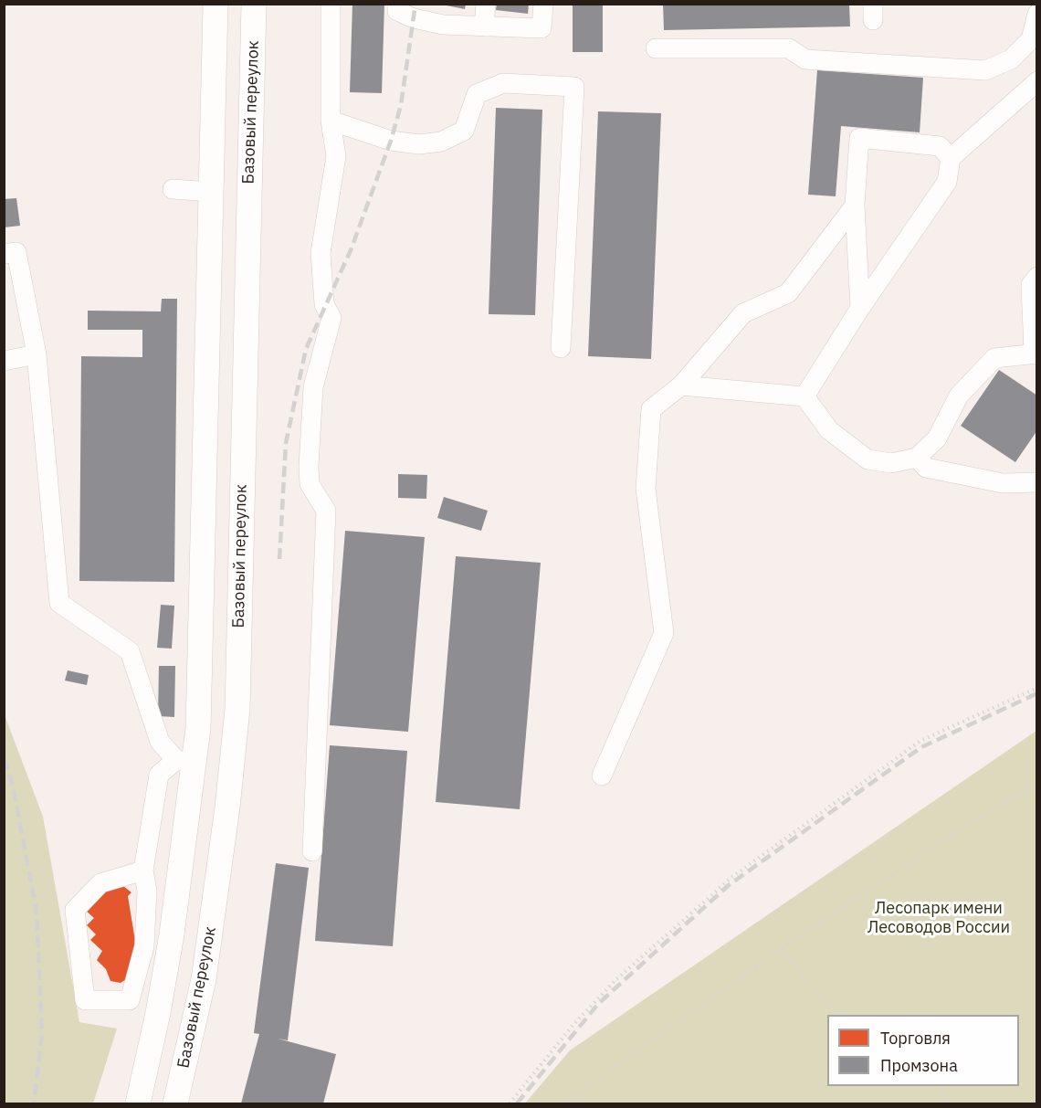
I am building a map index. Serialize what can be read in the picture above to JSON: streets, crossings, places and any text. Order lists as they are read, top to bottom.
{
  "streets": {
    "main road": ["Базовый переулок"]
  },
  "parks": ["Лесопарк имени Лесоводов России"],
  "legend": ["Торговля", "Промзона"]
}
